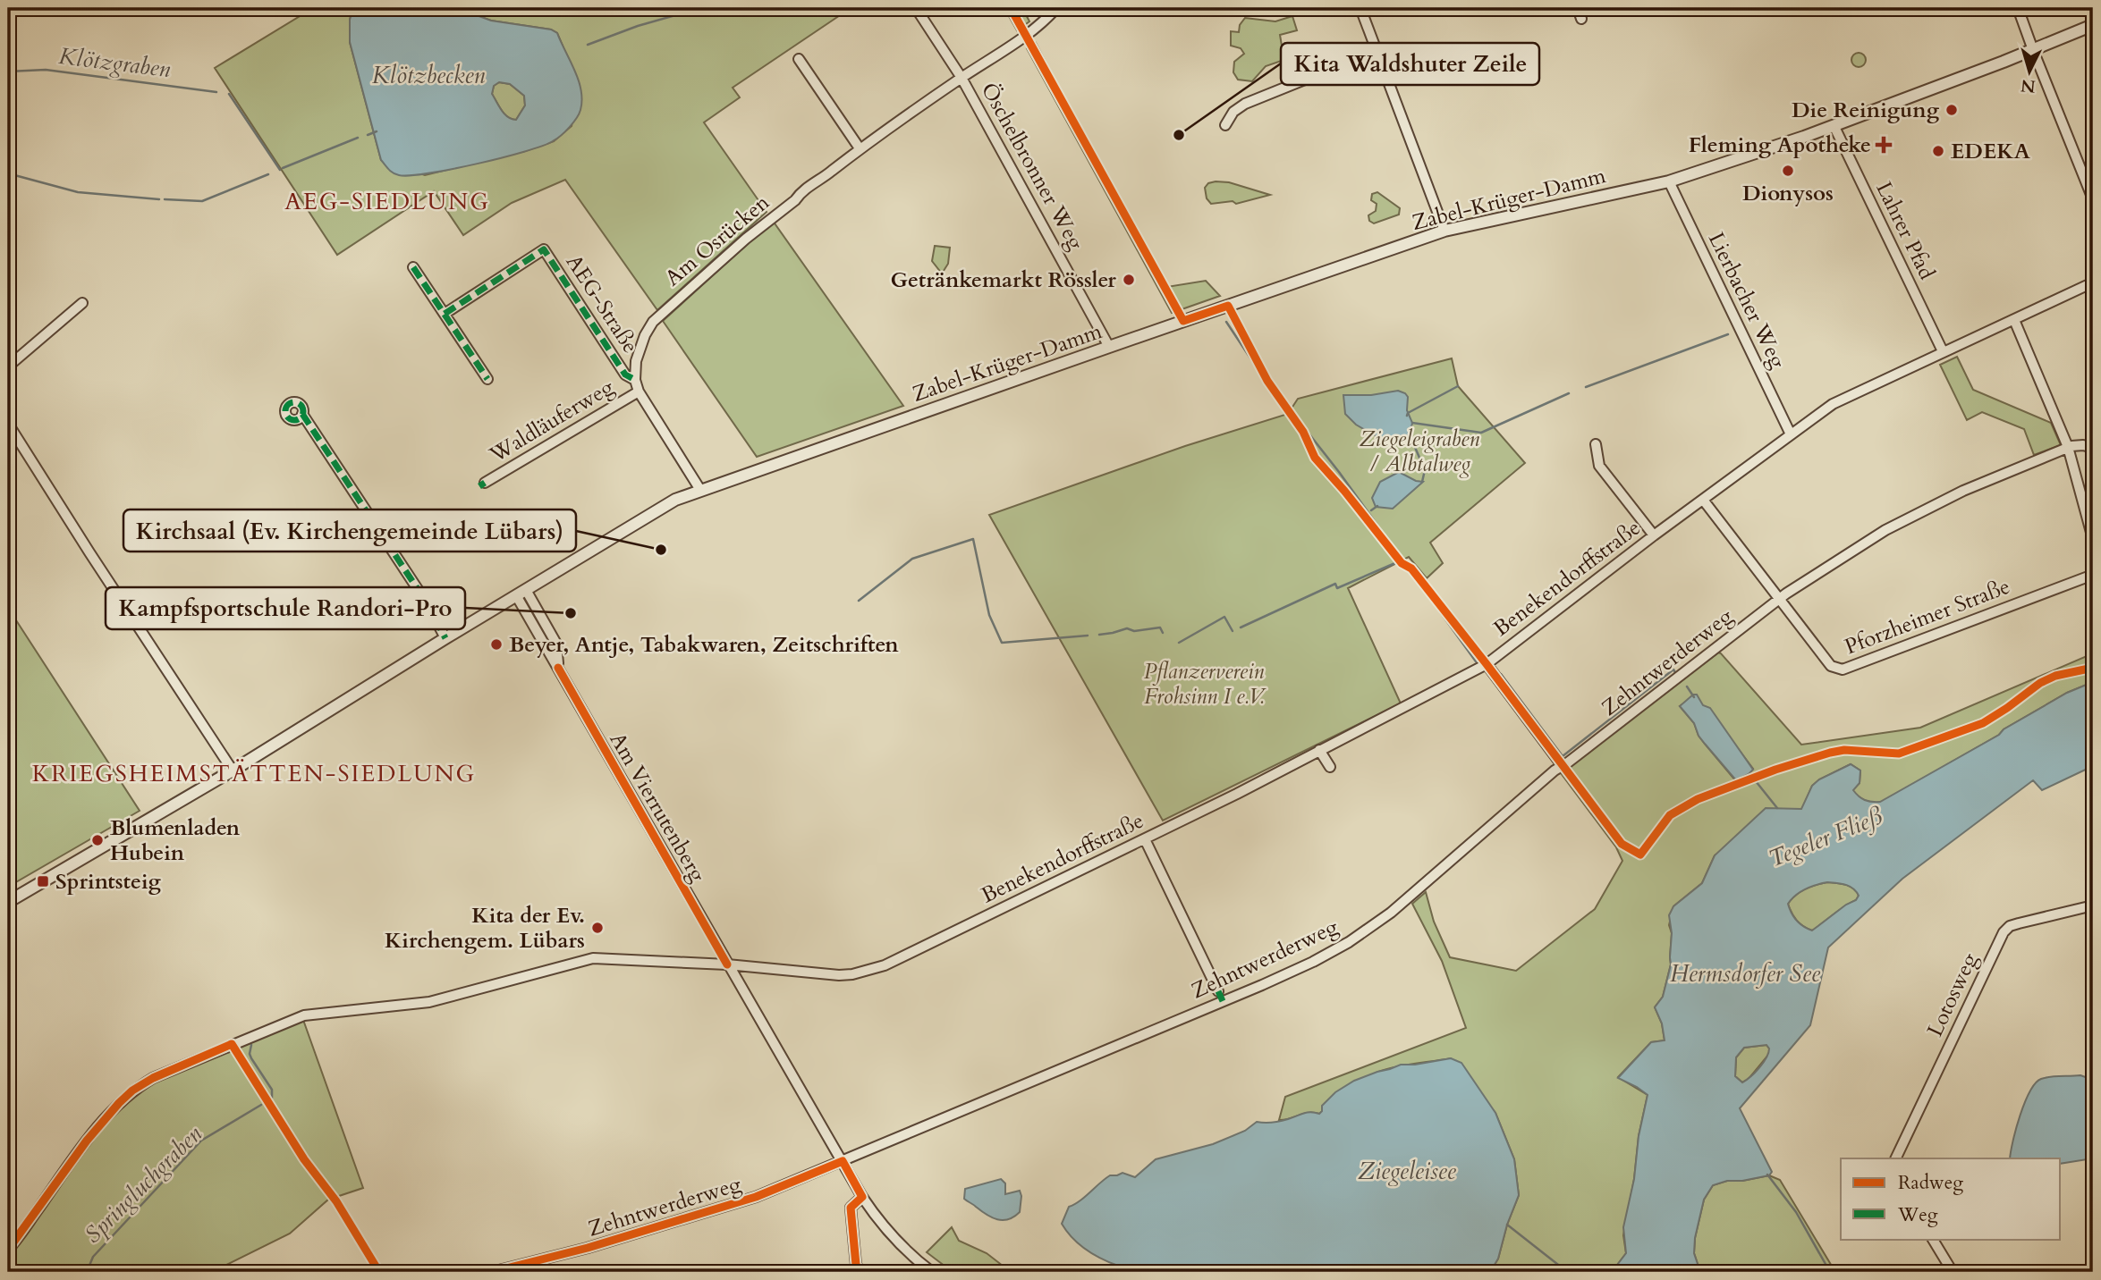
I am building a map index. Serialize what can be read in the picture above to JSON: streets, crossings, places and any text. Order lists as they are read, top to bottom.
{
  "streets": {
    "street": [
      "Öschelbronner Weg",
      "Zabel-Krüger-Damm",
      "Lahrer Pfad",
      "Am Osrücken",
      "Lierbacher Weg",
      "AEG-Straße",
      "Waldläuferweg",
      "Benekendorffstraße",
      "Pforzheimer Straße",
      "Zehntwerderweg",
      "Am Vierrutenberg",
      "Lotosweg"
    ]
  },
  "crossings": [
    ["Öschelbronner Weg", "Zabel-Krüger-Damm"],
    ["Öschelbronner Weg", "Am Osrücken"],
    ["Zabel-Krüger-Damm", "Lahrer Pfad"],
    ["Zabel-Krüger-Damm", "Am Osrücken"],
    ["Zabel-Krüger-Damm", "Lierbacher Weg"],
    ["Zabel-Krüger-Damm", "Am Vierrutenberg"],
    ["Lahrer Pfad", "Benekendorffstraße"],
    ["Am Osrücken", "AEG-Straße"],
    ["Am Osrücken", "Waldläuferweg"],
    ["Lierbacher Weg", "Benekendorffstraße"],
    ["Benekendorffstraße", "Pforzheimer Straße"],
    ["Benekendorffstraße", "Am Vierrutenberg"],
    ["Pforzheimer Straße", "Zehntwerderweg"],
    ["Zehntwerderweg", "Am Vierrutenberg"]
  ],
  "districts": ["AEG-SIEDLUNG", "KRIEGSHEIMSTÄTTEN-SIEDLUNG"],
  "water": [
    "Klötzgraben",
    "Klötzbecken",
    "Tegeler Fließ",
    "Hermsdorfer See",
    "Ziegeleisee",
    "Springluchgraben"
  ],
  "parks": ["Ziegeleigraben / Albtalweg", "Pflanzerverein Frohsinn I e.V."],
  "places": {
    "other": [
      "Die Reinigung",
      "Kita Waldshuter Zeile",
      "EDEKA",
      "Dionysos",
      "Getränkemarkt Rössler",
      "Kirchsaal (Ev. Kirchengemeinde Lübars)",
      "Kampfsportschule Randori-Pro",
      "Beyer, Antje, Tabakwaren, Zeitschriften",
      "Blumenladen Hubein",
      "Kita der Ev. Kirchengem. Lübars"
    ],
    "health": ["Fleming Apotheke"],
    "transit": ["Sprintsteig"]
  },
  "legend": ["Radweg", "Weg"],
  "north": "bottom"
}
